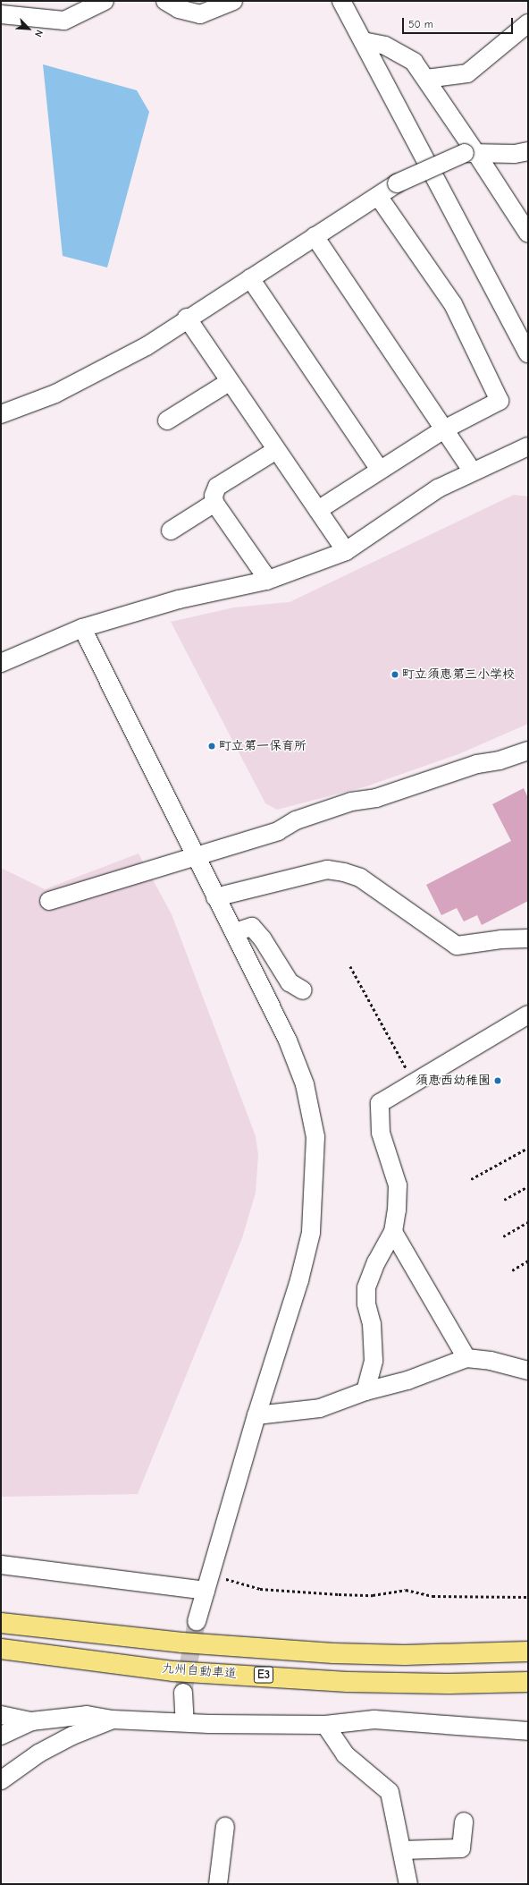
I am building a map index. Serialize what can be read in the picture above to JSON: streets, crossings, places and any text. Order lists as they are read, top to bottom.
{
  "streets": {
    "highway": ["九州自動車道", "E3"]
  },
  "places": ["町立須恵第三小学校", "町立第一保育所", "須恵西幼稚園"],
  "scale_bar": "50 m",
  "north": "bottom right"
}
